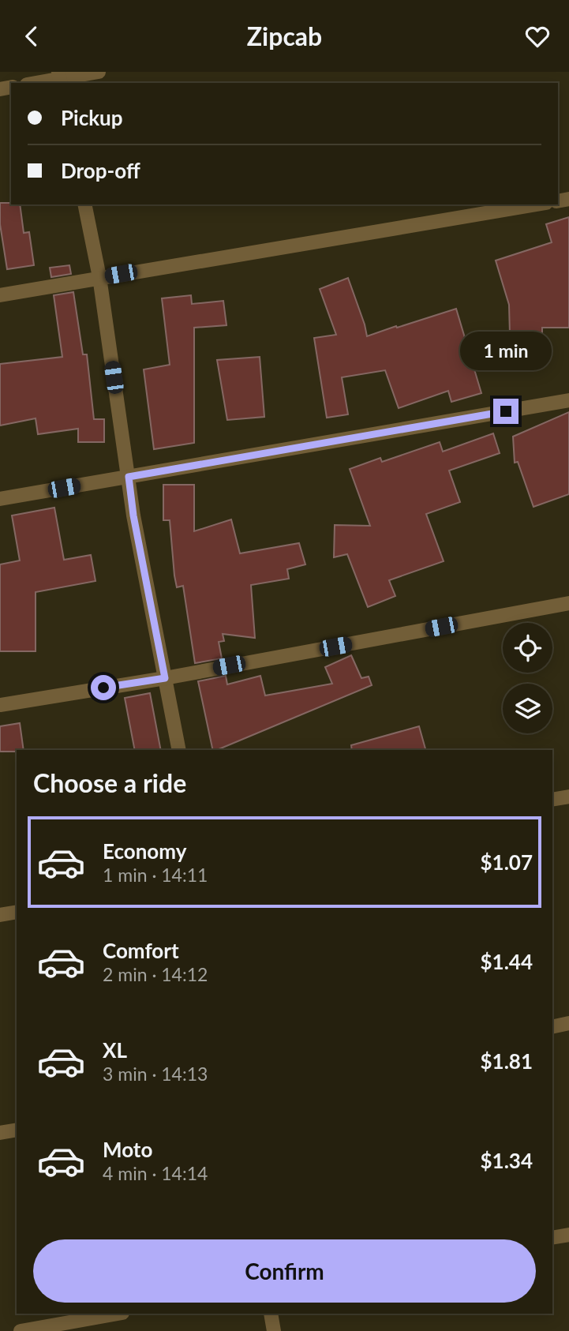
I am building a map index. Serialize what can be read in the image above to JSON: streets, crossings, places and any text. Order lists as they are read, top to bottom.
{
  "page": {
    "header": "Zipcab",
    "banner": ["Pickup", "Drop-off"],
    "bubble": "1 min",
    "heading": "Choose a ride",
    "list": [
      {
        "name": "Economy",
        "note": "1 min · 14:11",
        "value": "$1.07"
      },
      {
        "name": "Comfort",
        "note": "2 min · 14:12",
        "value": "$1.44"
      },
      {
        "name": "XL",
        "note": "3 min · 14:13",
        "value": "$1.81"
      },
      {
        "name": "Moto",
        "note": "4 min · 14:14",
        "value": "$1.34"
      }
    ],
    "buttons": "Confirm"
  }
}
